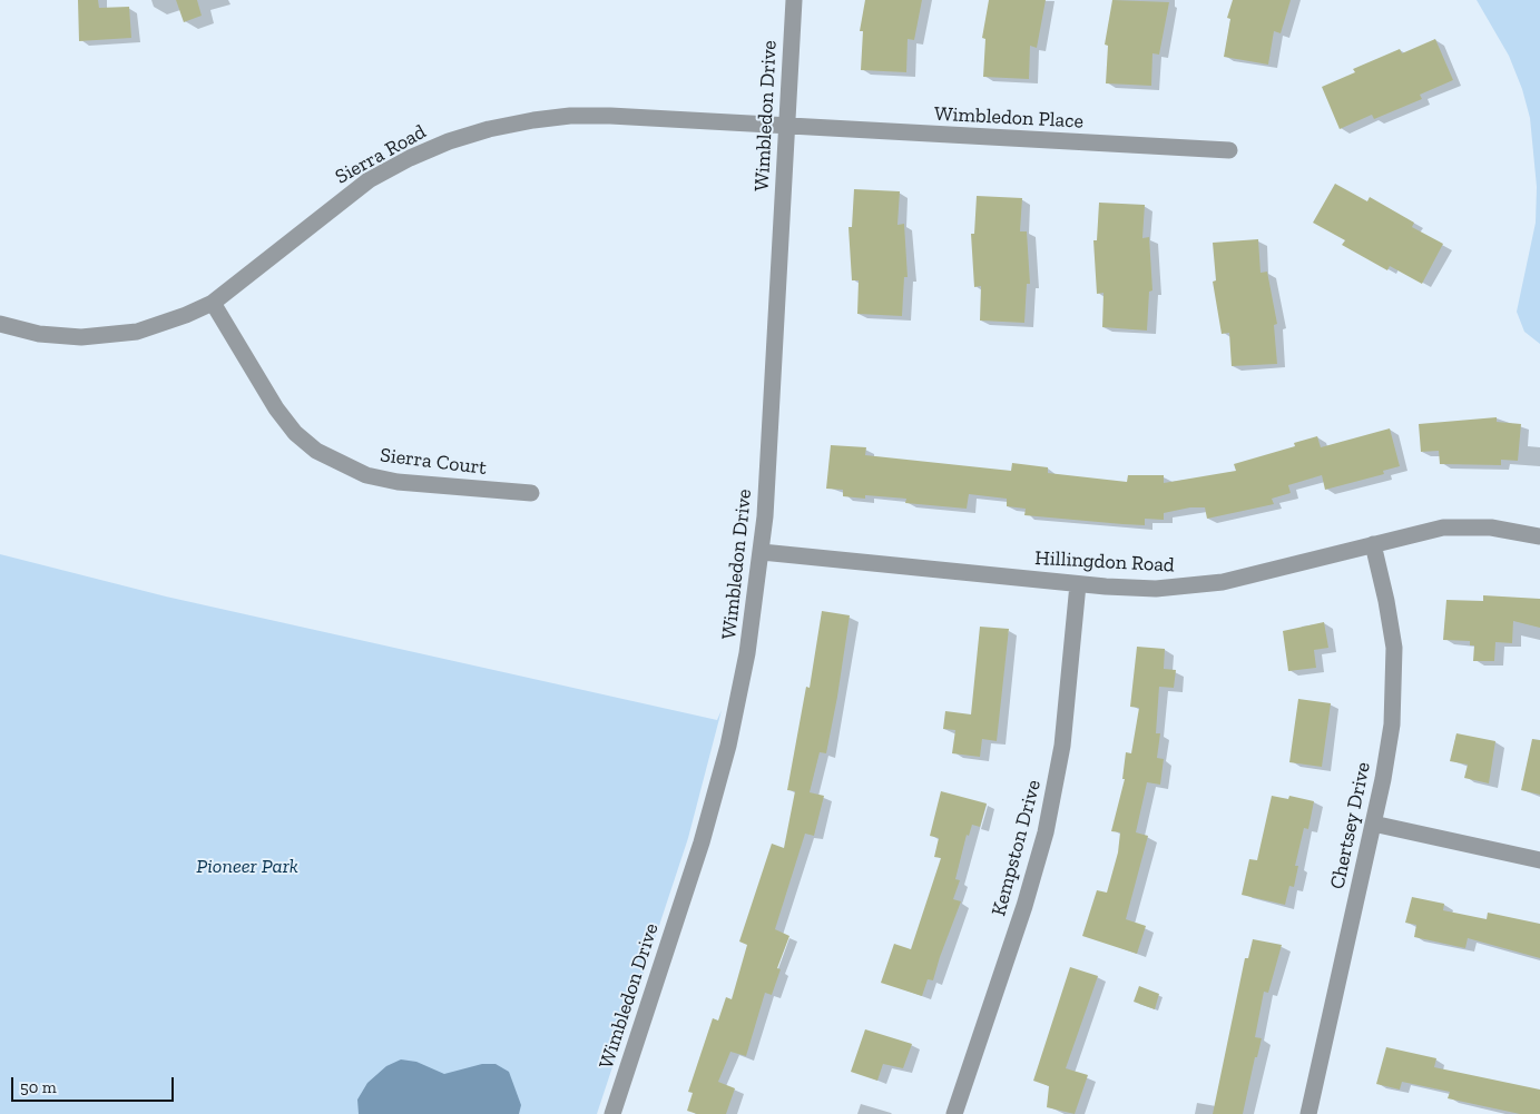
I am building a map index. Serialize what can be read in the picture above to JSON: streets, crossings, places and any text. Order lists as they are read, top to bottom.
{
  "streets": {
    "street": [
      "Wimbledon Drive",
      "Wimbledon Place",
      "Sierra Road",
      "Sierra Court",
      "Hillingdon Road",
      "Chertsey Drive",
      "Kempston Drive"
    ]
  },
  "crossings": [
    ["Wimbledon Drive", "Wimbledon Place"],
    ["Wimbledon Drive", "Sierra Road"],
    ["Wimbledon Drive", "Hillingdon Road"],
    ["Wimbledon Place", "Sierra Road"],
    ["Sierra Road", "Sierra Court"],
    ["Hillingdon Road", "Chertsey Drive"],
    ["Hillingdon Road", "Kempston Drive"]
  ],
  "parks": ["Pioneer Park"],
  "scale_bar": "50 m"
}
